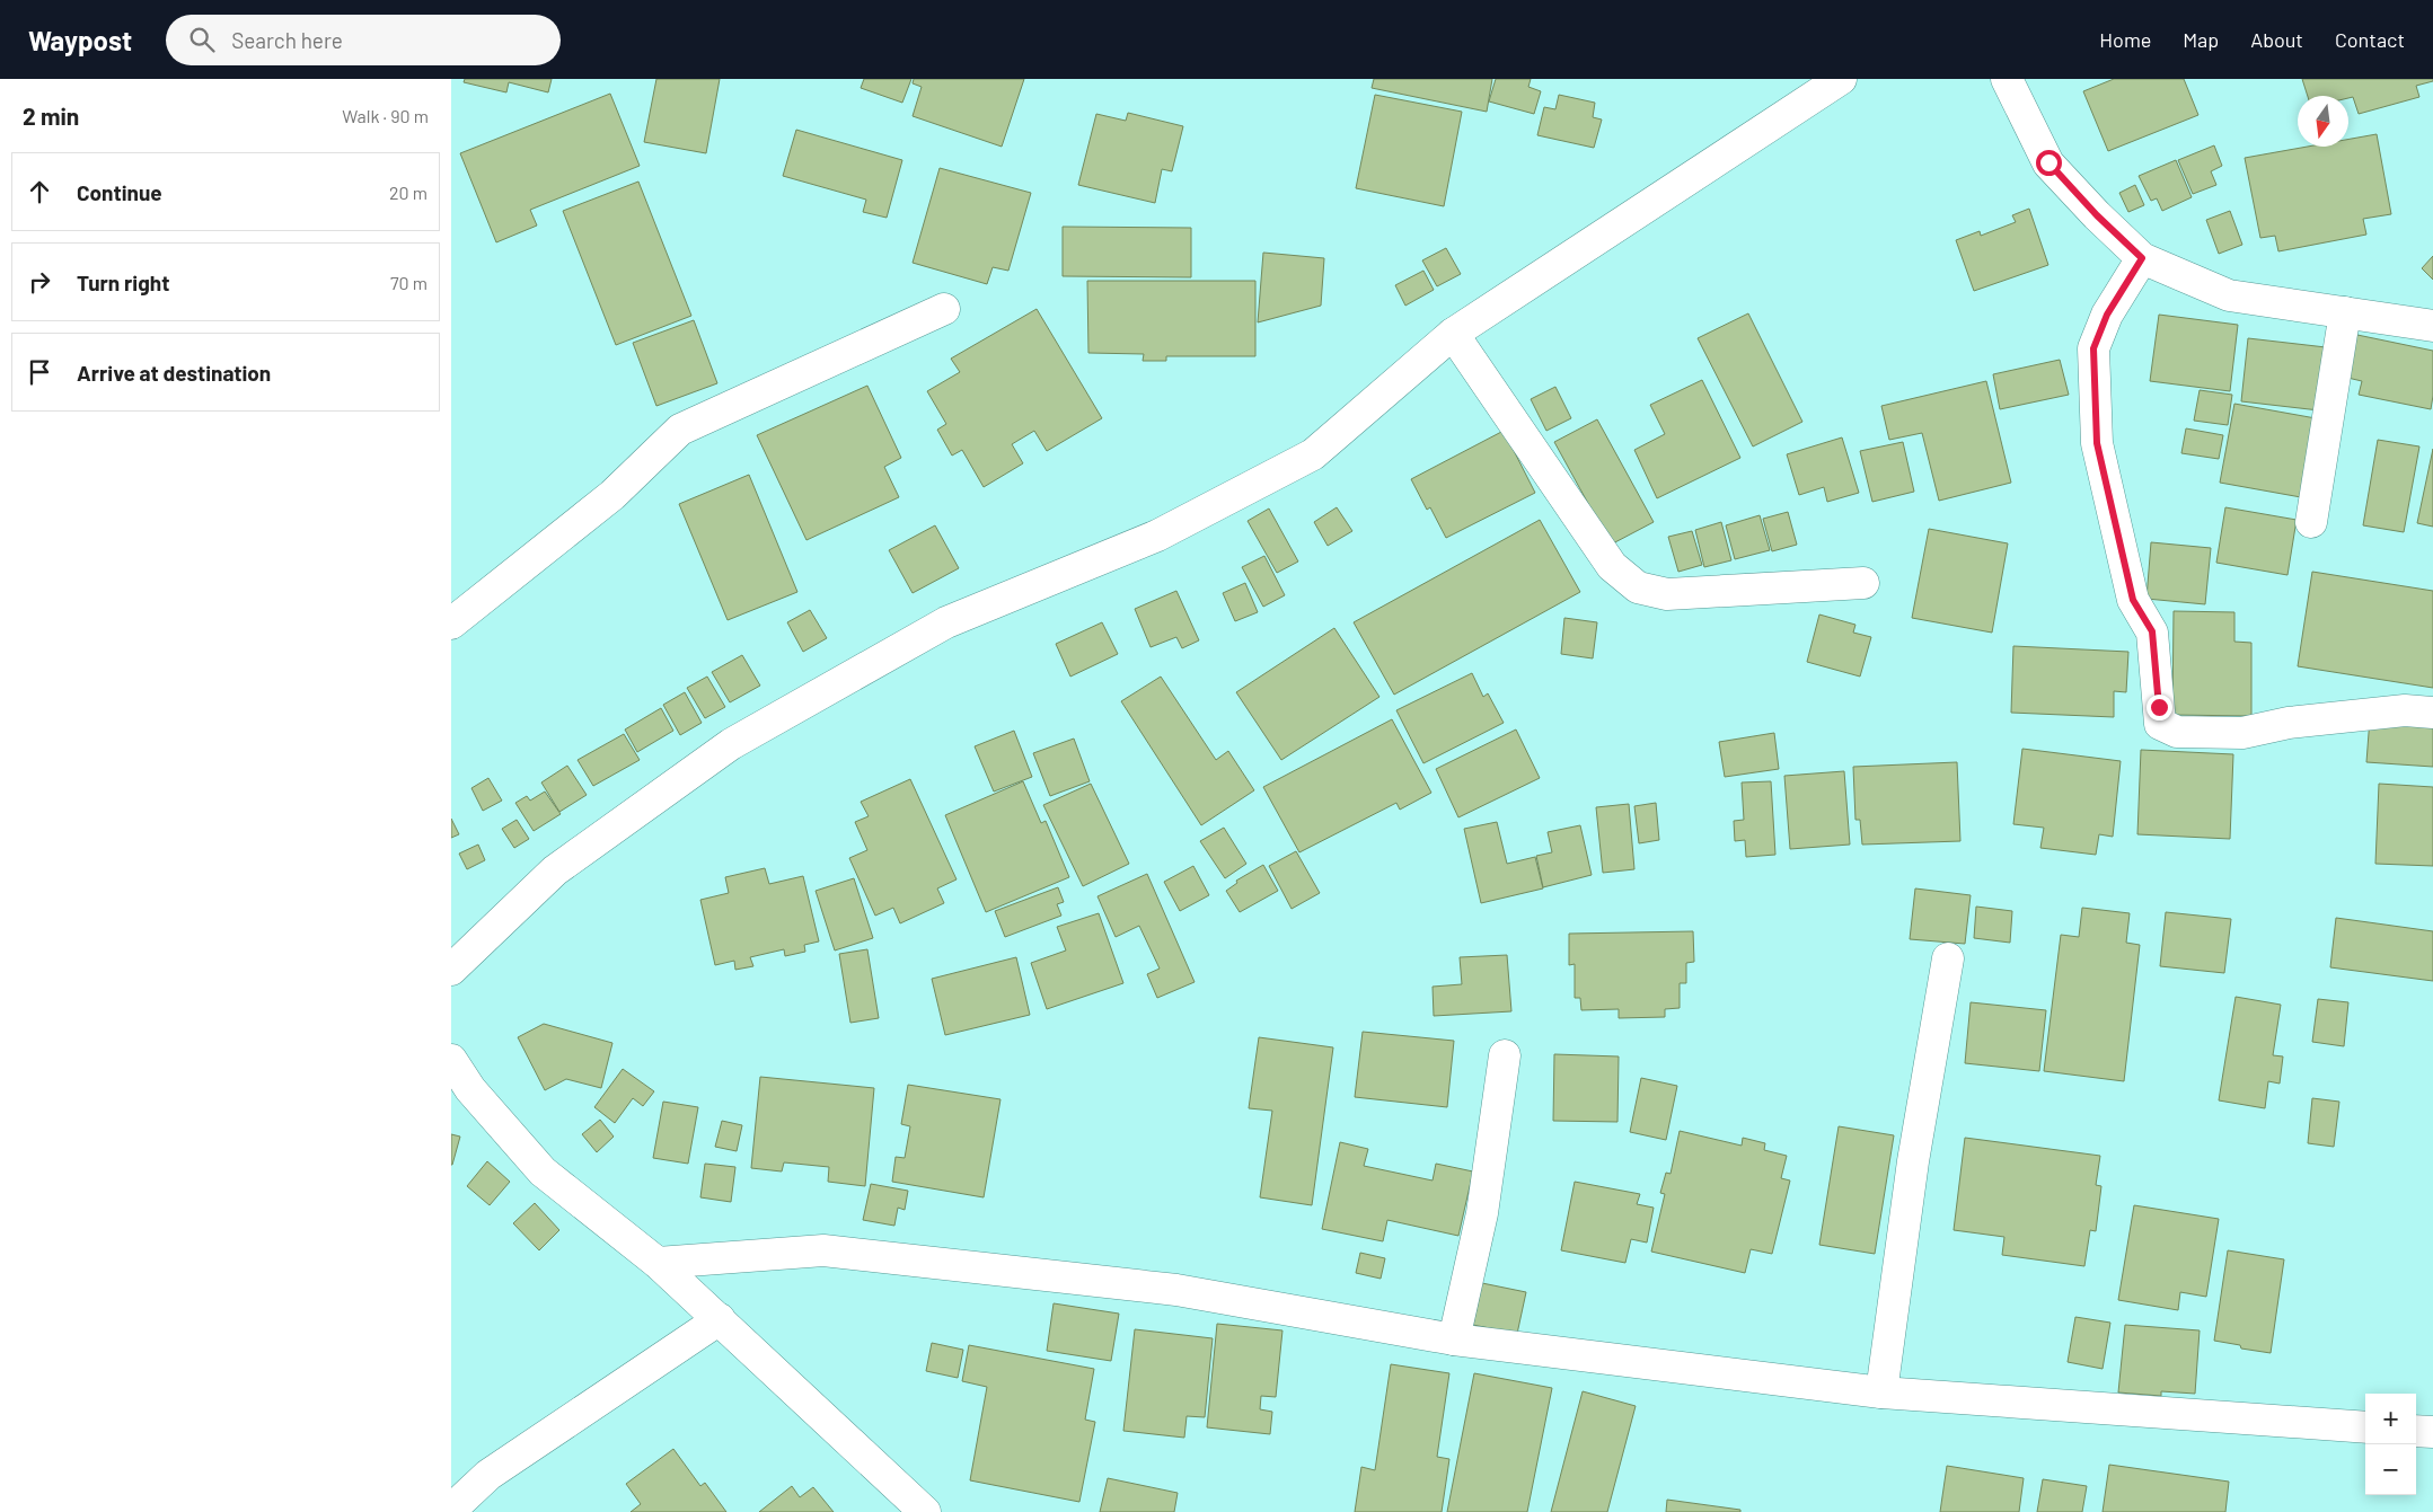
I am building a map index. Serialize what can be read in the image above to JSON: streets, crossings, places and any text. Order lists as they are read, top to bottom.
{
  "north": "bottom",
  "page": {
    "header": "Waypost",
    "search": "Search here",
    "nav": [
      "Home",
      "Map",
      "About",
      "Contact"
    ],
    "heading": ["2 min", "Walk · 90 m"],
    "list": [
      ["Continue", "20 m"],
      ["Turn right", "70 m"],
      "Arrive at destination"
    ],
    "map_buttons": ["+", "−"]
  }
}
